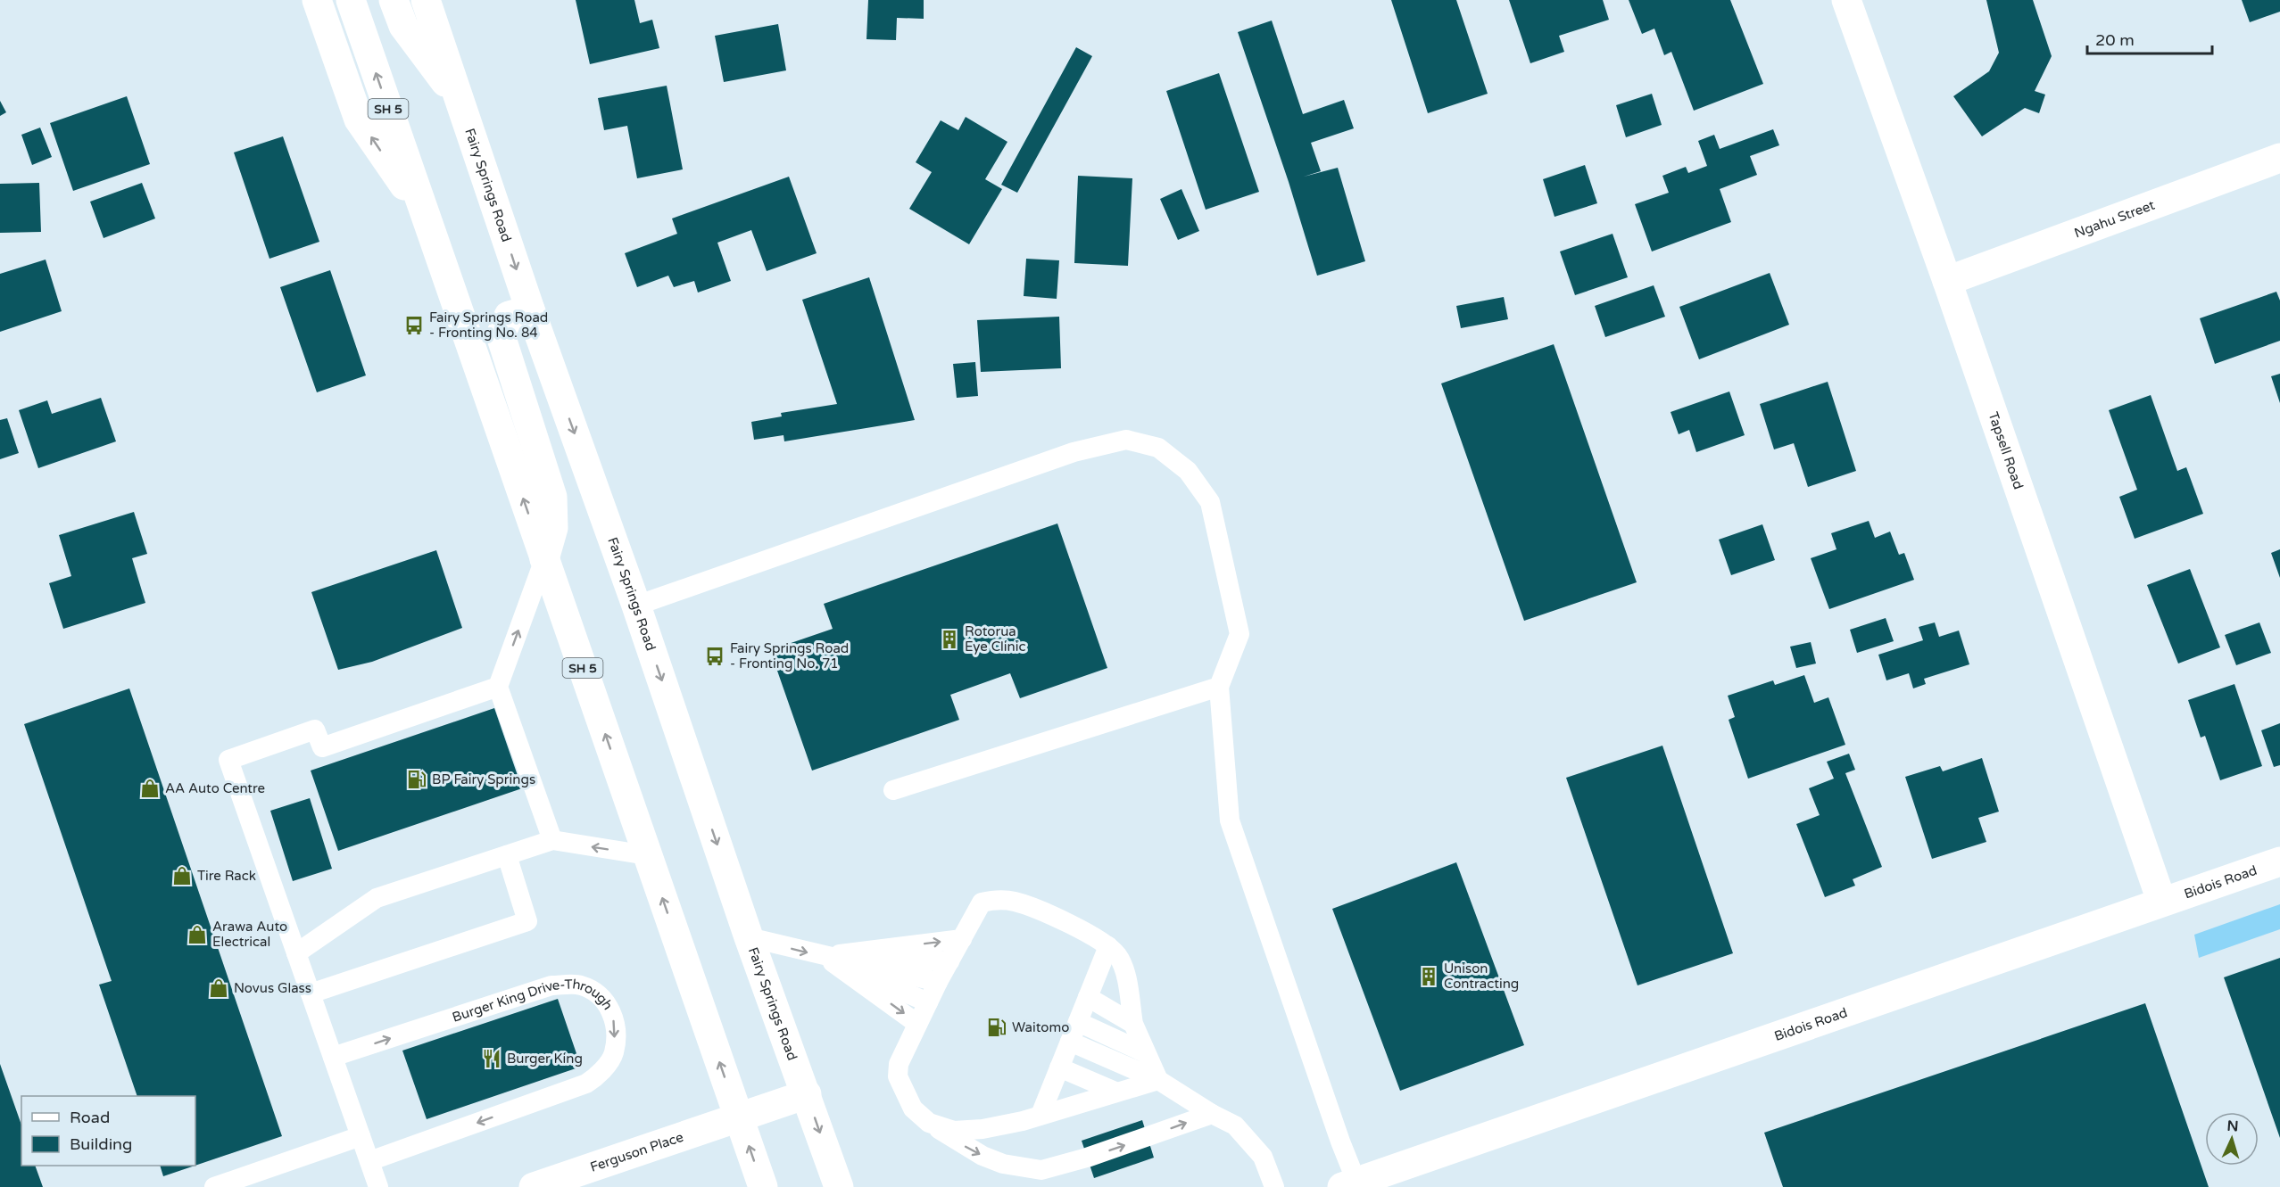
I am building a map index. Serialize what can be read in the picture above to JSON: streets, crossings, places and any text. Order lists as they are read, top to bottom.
{
  "streets": {
    "main road": [
      "SH 5",
      "Fairy Springs Road",
      "Ngahu Street",
      "Tapsell Road",
      "Bidois Road",
      "Ferguson Place"
    ],
    "lane": ["Burger King Drive-Through"]
  },
  "crossings": [
    ["SH 5", "Ferguson Place"],
    ["Fairy Springs Road", "Ferguson Place"],
    ["Ngahu Street", "Tapsell Road"],
    ["Tapsell Road", "Bidois Road"]
  ],
  "places": {
    "bus stop": ["Fairy Springs Road - Fronting No. 84", "Fairy Springs Road - Fronting No. 71"],
    "building": ["Rotorua Eye Clinic", "Unison Contracting"],
    "fuel station": ["BP Fairy Springs", "Waitomo"],
    "shop": [
      "AA Auto Centre",
      "Tire Rack",
      "Arawa Auto Electrical",
      "Novus Glass"
    ],
    "restaurant": ["Burger King"]
  },
  "legend": ["Road", "Building"],
  "scale_bar": "20 m",
  "north": "top"
}
